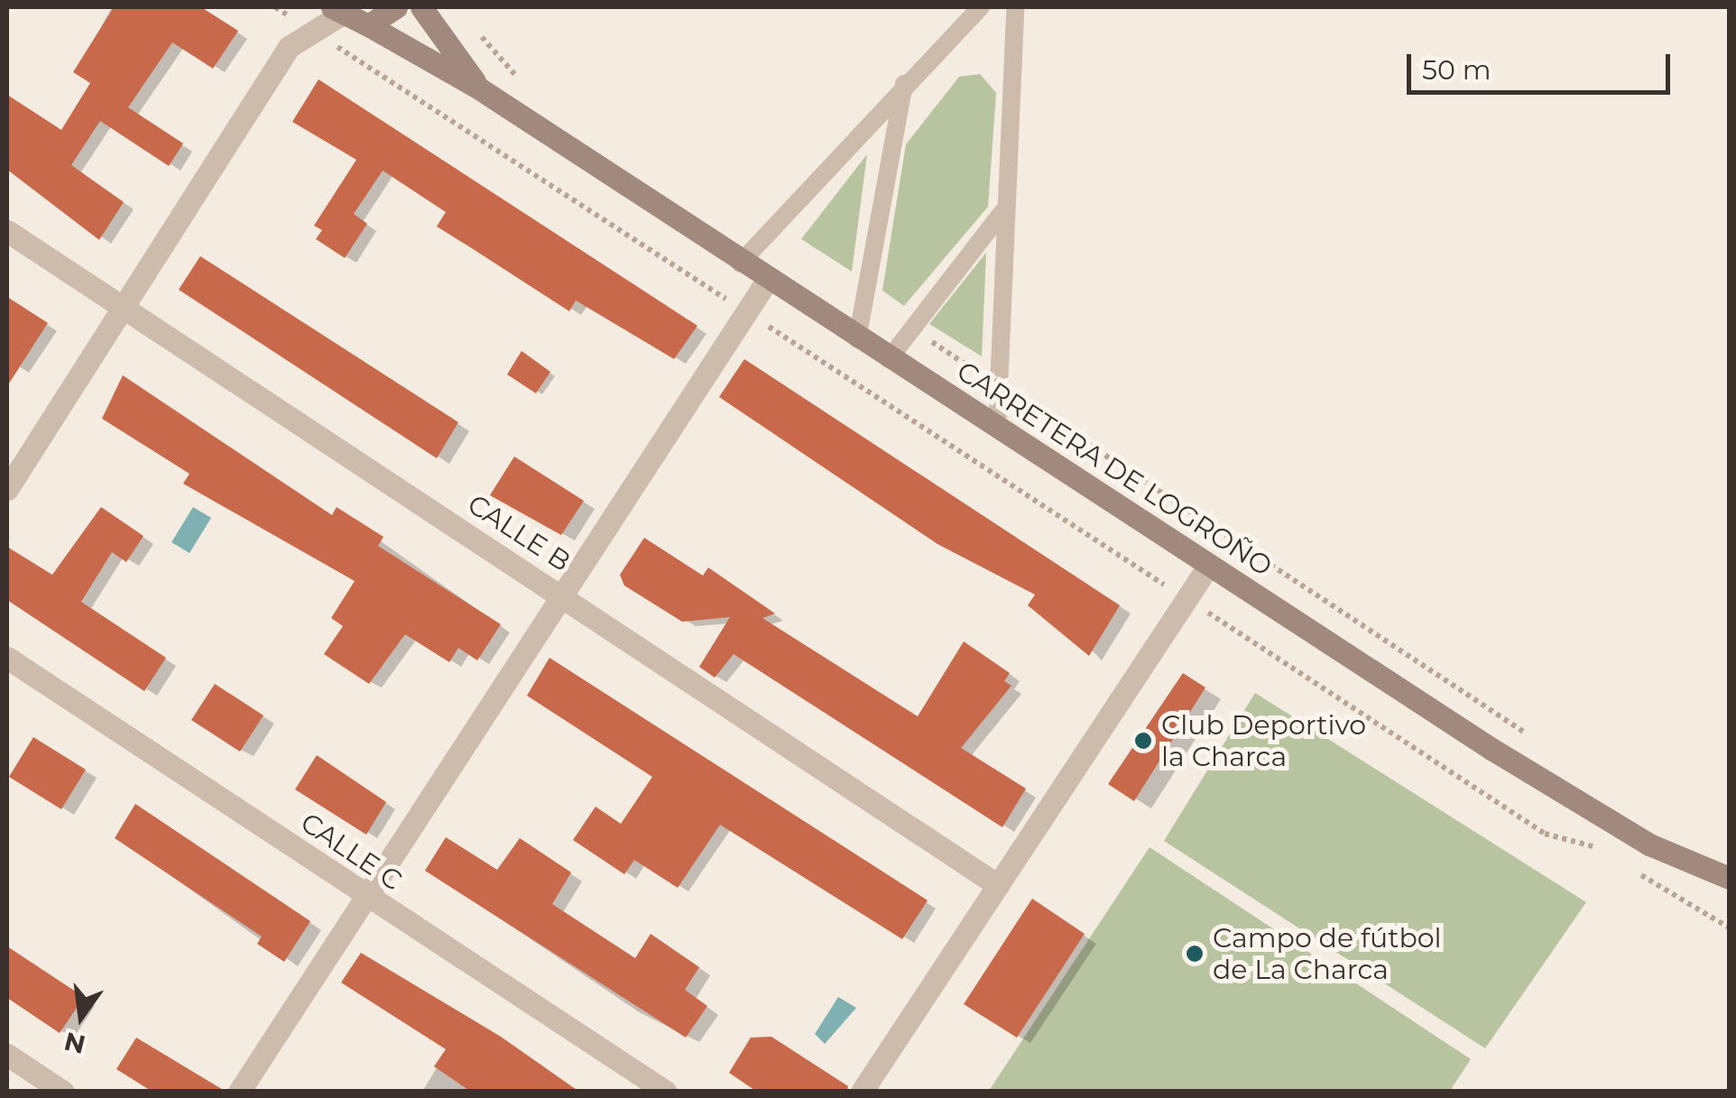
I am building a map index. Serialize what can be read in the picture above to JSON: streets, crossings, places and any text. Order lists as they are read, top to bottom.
{
  "streets": {
    "main road": ["CARRETERA DE LOGROÑO"],
    "street": ["CALLE B", "CALLE C"]
  },
  "places": ["Club Deportivo la Charca", "Campo de fútbol de La Charca"],
  "scale_bar": "50 m",
  "north": "bottom"
}
